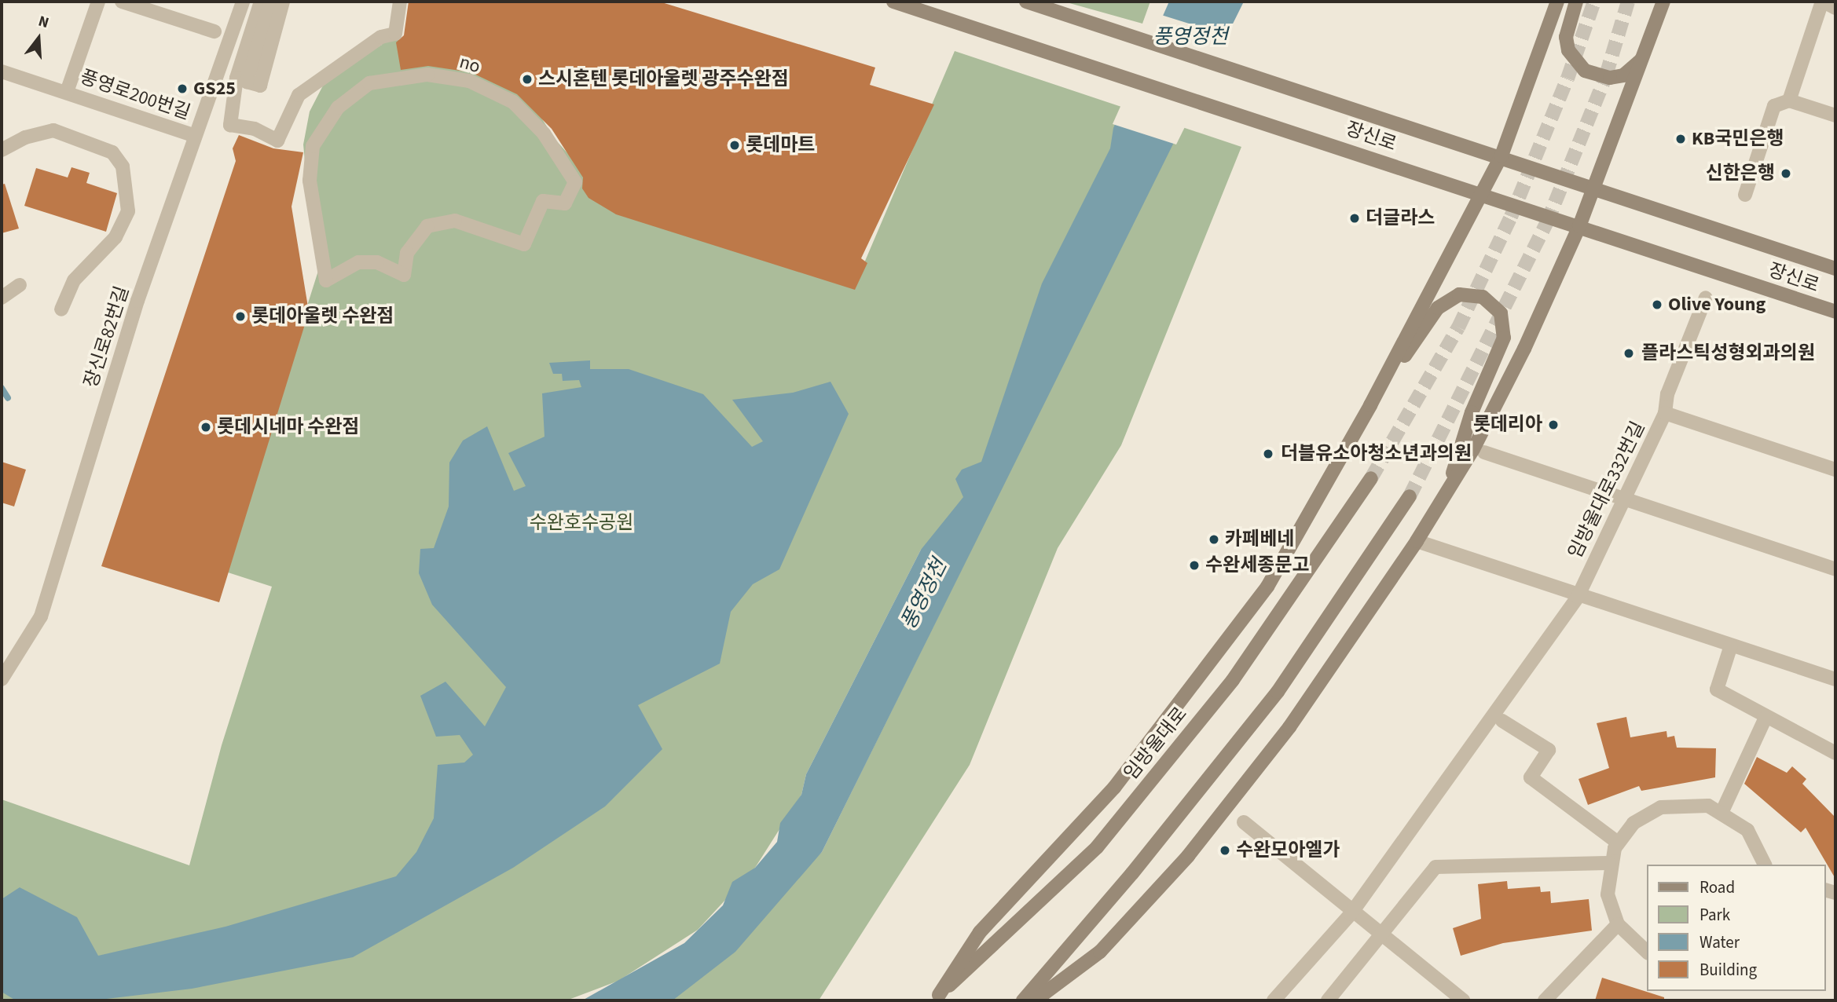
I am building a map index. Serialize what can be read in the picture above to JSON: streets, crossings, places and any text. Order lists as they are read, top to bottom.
{
  "streets": {
    "main road": ["장신로", "임방울대로"],
    "street": [
      "no",
      "풍영로200번길",
      "장신로82번길",
      "임방울대로332번길"
    ]
  },
  "crossings": [
    ["풍영로200번길", "장신로82번길"]
  ],
  "water": ["풍영정천"],
  "parks": ["수완호수공원"],
  "places": [
    "스시혼텐 롯데아울렛 광주수완점",
    "GS25",
    "KB국민은행",
    "롯데마트",
    "신한은행",
    "더글라스",
    "Olive Young",
    "롯데아울렛 수완점",
    "플라스틱성형외과의원",
    "롯데리아",
    "롯데시네마 수완점",
    "더블유소아청소년과의원",
    "카페베네",
    "수완세종문고",
    "수완모아엘가"
  ],
  "legend": [
    "Road",
    "Park",
    "Water",
    "Building"
  ],
  "north": "top"
}
